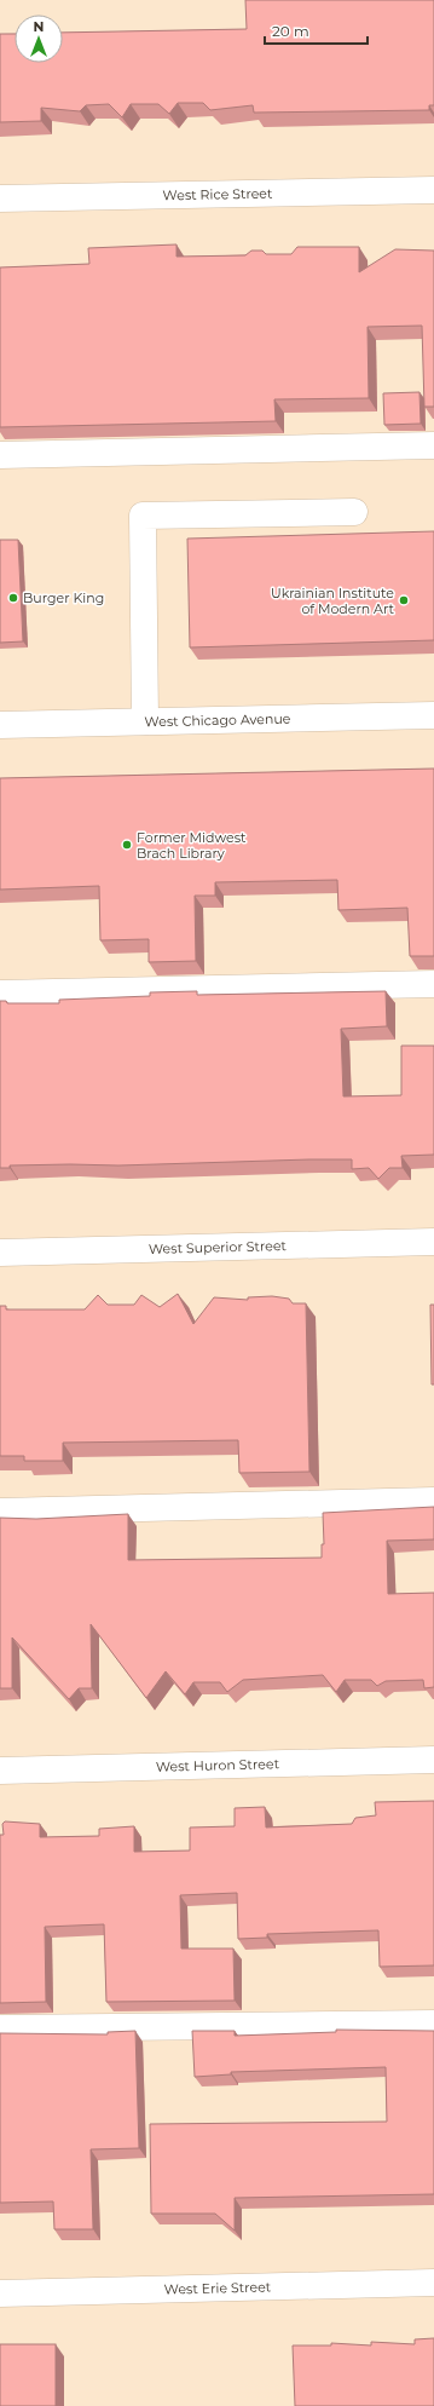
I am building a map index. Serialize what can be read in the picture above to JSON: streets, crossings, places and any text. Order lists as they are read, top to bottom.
{
  "streets": {
    "street": [
      "West Rice Street",
      "West Chicago Avenue",
      "West Superior Street",
      "West Huron Street",
      "West Erie Street"
    ]
  },
  "places": ["Burger King", "Ukrainian Institute of Modern Art", "Former Midwest Brach Library"],
  "scale_bar": "20 m",
  "north": "top"
}
